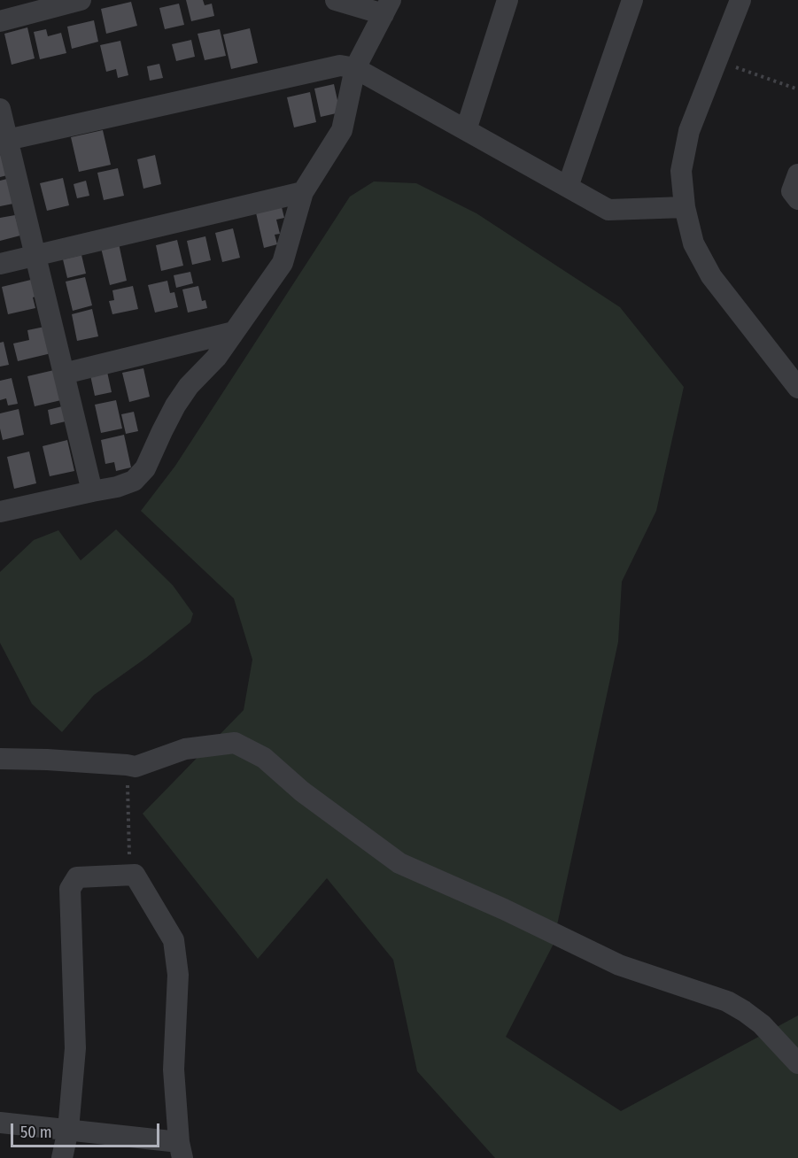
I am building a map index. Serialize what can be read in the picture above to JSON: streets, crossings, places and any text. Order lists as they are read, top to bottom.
{
  "scale_bar": "50 m"
}
